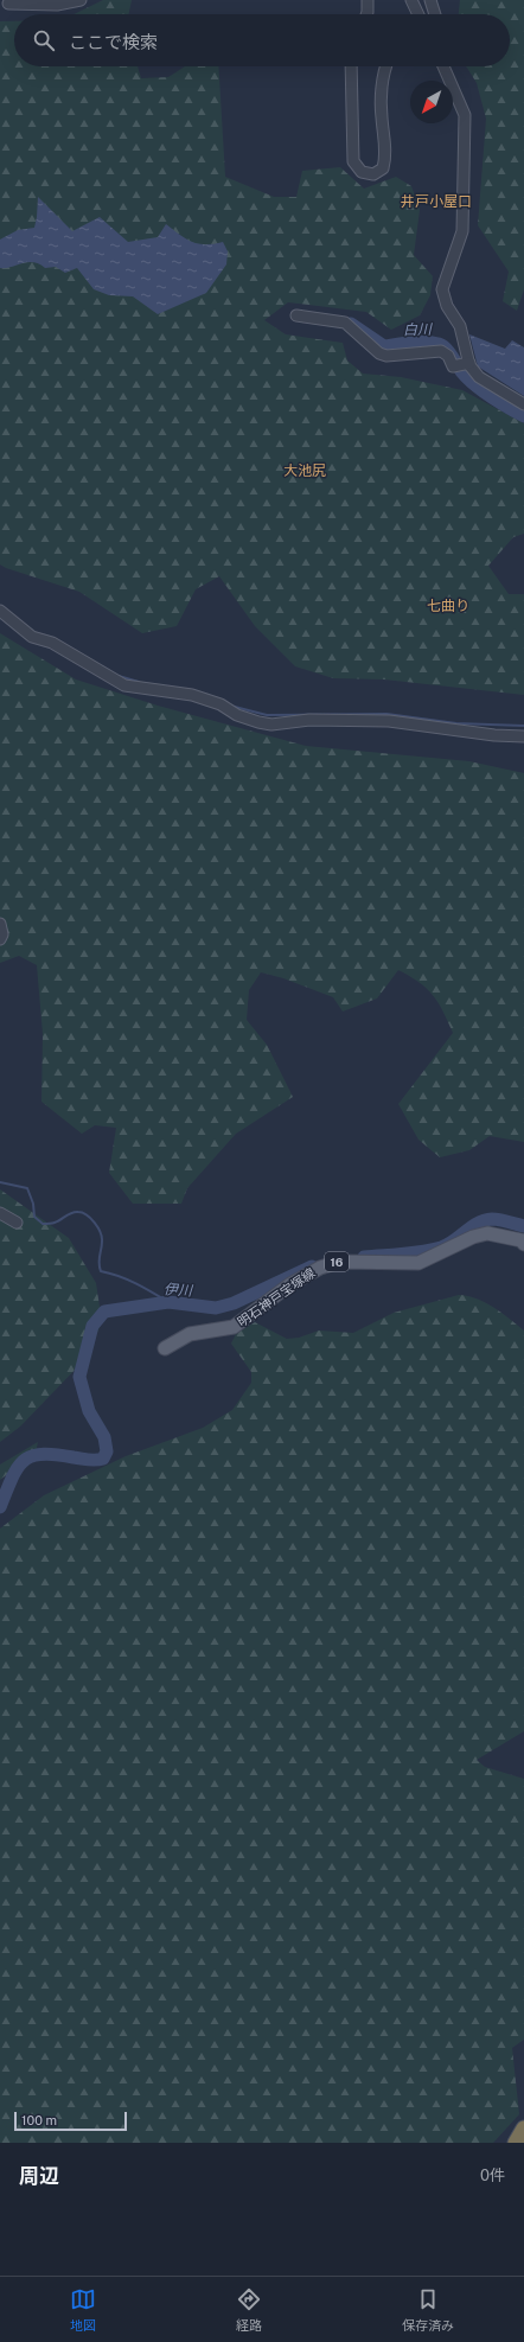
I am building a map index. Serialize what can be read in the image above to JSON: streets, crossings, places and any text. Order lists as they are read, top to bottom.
{
  "streets": {
    "main road": ["16", "明石神戸宝塚線"]
  },
  "districts": ["井戸小屋口", "大池尻", "七曲り"],
  "water": ["白川", "伊川"],
  "scale_bar": "100 m",
  "north": "bottom left",
  "page": {
    "search": "ここで検索",
    "scale": "100 m",
    "heading": ["周辺", "0件"],
    "nav": ["地図", "経路", "保存済み"]
  }
}
